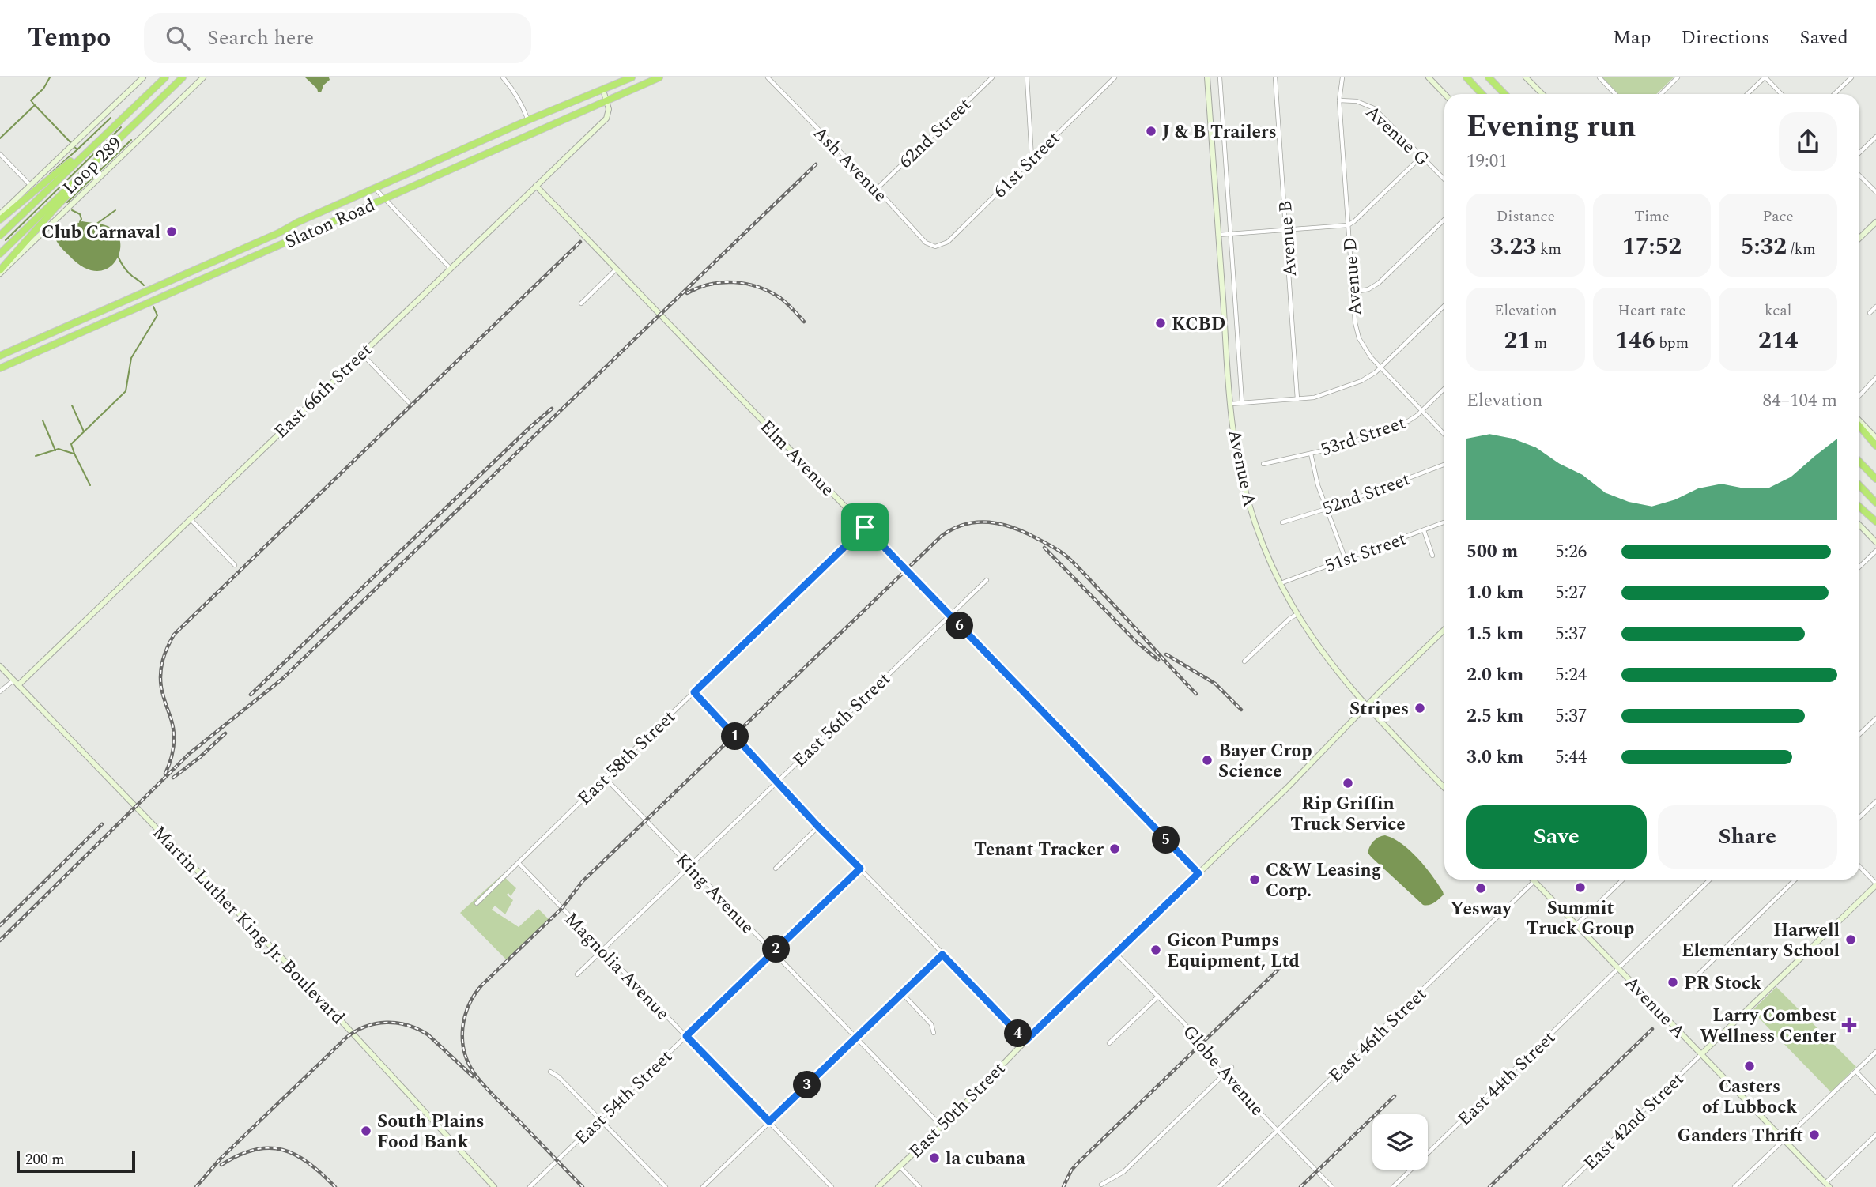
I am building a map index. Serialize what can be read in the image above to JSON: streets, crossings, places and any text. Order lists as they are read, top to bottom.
{
  "streets": {
    "highway": ["Loop 289", "Slaton Road"],
    "main road": [
      "East 66th Street",
      "Elm Avenue",
      "Avenue A",
      "Martin Luther King Jr. Boulevard",
      "East 50th Street"
    ],
    "street": [
      "62nd Street",
      "Avenue G",
      "Ash Avenue",
      "61st Street",
      "Avenue B",
      "Avenue D",
      "53rd Street",
      "52nd Street",
      "51st Street",
      "East 56th Street",
      "East 58th Street",
      "King Avenue",
      "Magnolia Avenue",
      "East 46th Street",
      "Globe Avenue",
      "East 44th Street",
      "East 54th Street",
      "East 42nd Street"
    ]
  },
  "crossings": [
    ["62nd Street", "Ash Avenue"],
    ["Avenue G", "Avenue D"],
    ["Ash Avenue", "61st Street"],
    ["Slaton Road", "East 66th Street"],
    ["Avenue D", "53rd Street"],
    ["East 66th Street", "Elm Avenue"],
    ["East 66th Street", "Martin Luther King Jr. Boulevard"],
    ["Elm Avenue", "East 56th Street"],
    ["Elm Avenue", "East 58th Street"],
    ["Elm Avenue", "East 50th Street"],
    ["Avenue A", "51st Street"],
    ["Avenue A", "East 46th Street"],
    ["Avenue A", "East 44th Street"],
    ["Avenue A", "East 50th Street"],
    ["Avenue A", "East 42nd Street"],
    ["East 56th Street", "King Avenue"],
    ["East 56th Street", "Magnolia Avenue"],
    ["East 58th Street", "King Avenue"],
    ["East 58th Street", "Magnolia Avenue"],
    ["King Avenue", "East 54th Street"],
    ["King Avenue", "East 50th Street"],
    ["Magnolia Avenue", "East 54th Street"],
    ["East 46th Street", "Globe Avenue"],
    ["Globe Avenue", "East 50th Street"]
  ],
  "places": {
    "other": [
      "J & B Trailers",
      "Club Carnaval",
      "KCBD",
      "Stripes",
      "Bayer Crop Science",
      "Rip Griffin Truck Service",
      "Tenant Tracker",
      "C&W Leasing Corp.",
      "Summit Truck Group",
      "Yesway",
      "Harwell Elementary School",
      "Gicon Pumps Equipment, Ltd",
      "PR Stock",
      "Casters of Lubbock",
      "South Plains Food Bank",
      "Ganders Thrift",
      "la cubana"
    ],
    "health": ["Larry Combest Wellness Center"]
  },
  "scale_bar": "200 m",
  "page": {
    "header": "Tempo",
    "search": "Search here",
    "nav": ["Map", "Directions", "Saved"],
    "heading": ["Evening run", "19:01"],
    "stats": [
      ["Distance", "3.23 km"],
      ["Time", "17:52"],
      ["Pace", "5:32 /km"],
      ["Elevation", "21 m"],
      ["Heart rate", "146 bpm"],
      ["kcal", "214"]
    ],
    "chart": ["Elevation", "84–104 m"],
    "list": [
      {
        "name": "500 m",
        "note": "5:26"
      },
      {
        "name": "1.0 km",
        "note": "5:27"
      },
      {
        "name": "1.5 km",
        "note": "5:37"
      },
      {
        "name": "2.0 km",
        "note": "5:24"
      },
      {
        "name": "2.5 km",
        "note": "5:37"
      },
      {
        "name": "3.0 km",
        "note": "5:44"
      }
    ],
    "pins": [
      "6",
      "1",
      "5",
      "2",
      "4",
      "3"
    ],
    "buttons": ["Save", "Share"],
    "scale": "200 m"
  }
}
